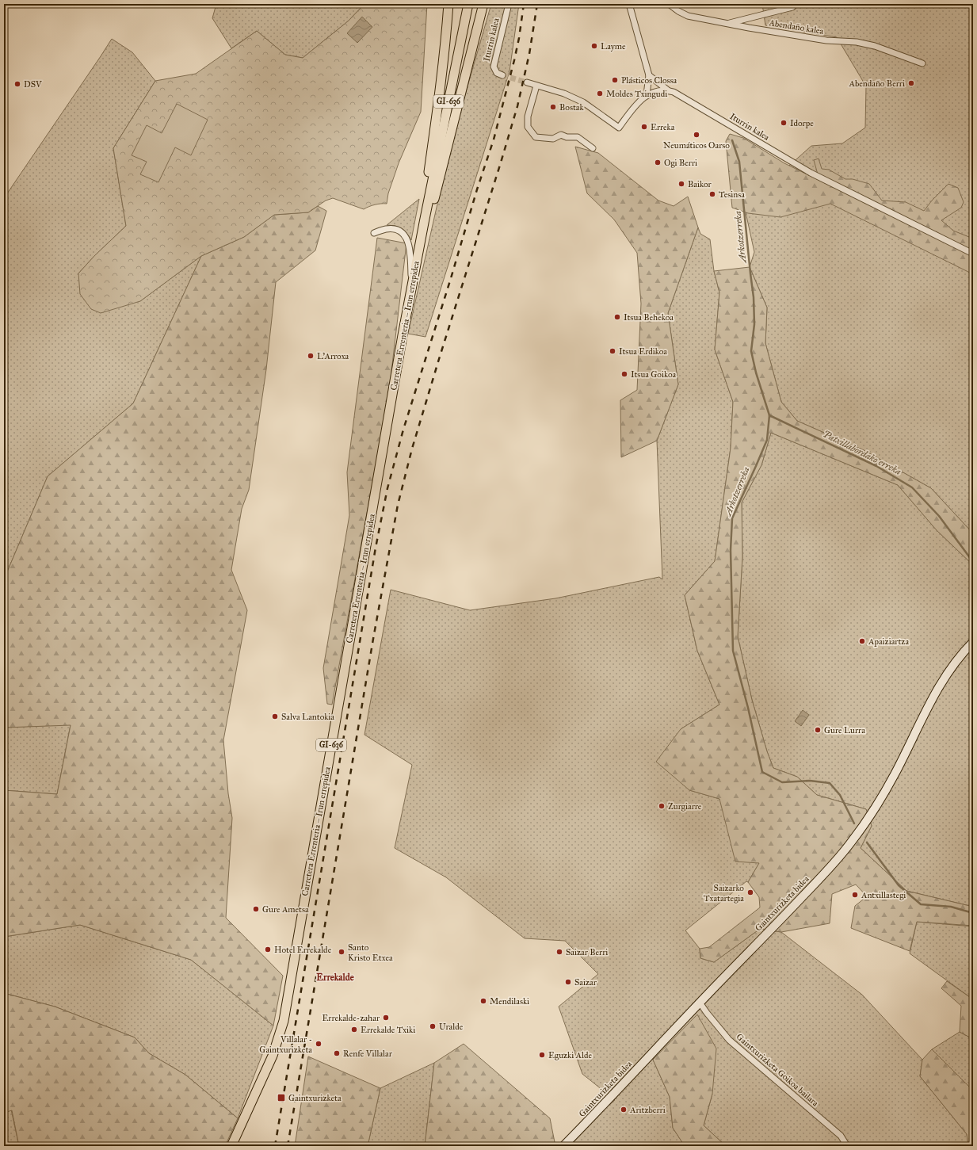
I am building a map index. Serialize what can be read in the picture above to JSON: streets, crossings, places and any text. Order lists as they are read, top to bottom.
{
  "streets": {
    "main road": ["GI-636", "Carretera Errenteria – Irun errepidea", "Gaintxurizketa bidea"],
    "street": ["Abendaño kalea", "Iturrin kalea", "Gaintxurizketa Goikoa bailara"]
  },
  "crossings": [
    ["Gaintxurizketa bidea", "Gaintxurizketa Goikoa bailara"]
  ],
  "districts": ["Errekalde"],
  "water": ["Arkotzerreka", "Patxillabordako erreka"],
  "places": {
    "other": [
      "Layme",
      "Plásticos Clossa",
      "Abendaño Berri",
      "DSV",
      "Moldes Txingudi",
      "Bostak",
      "Idorpe",
      "Erreka",
      "Neumáticos Oarso",
      "Ogi Berri",
      "Baikor",
      "Tesinsa",
      "Itsua Behekoa",
      "Itsua Erdikoa",
      "L'Arroxa",
      "Itsua Goikoa",
      "Apaiziartza",
      "Salva Lantokia",
      "Gure Lurra",
      "Zurgiarre",
      "Saizarko Txatartegia",
      "Antxillastegi",
      "Gure Ametsa",
      "Hotel Errekalde",
      "Santo Kristo Etxea",
      "Saizar Berri",
      "Saizar",
      "Mendilaski",
      "Errekalde-zahar",
      "Uralde",
      "Errekalde Txiki",
      "Villalar - Gaintxurizketa",
      "Renfe Villalar",
      "Eguzki Alde",
      "Aritzberri"
    ],
    "transit": ["Gaintxurizketa"]
  }
}
